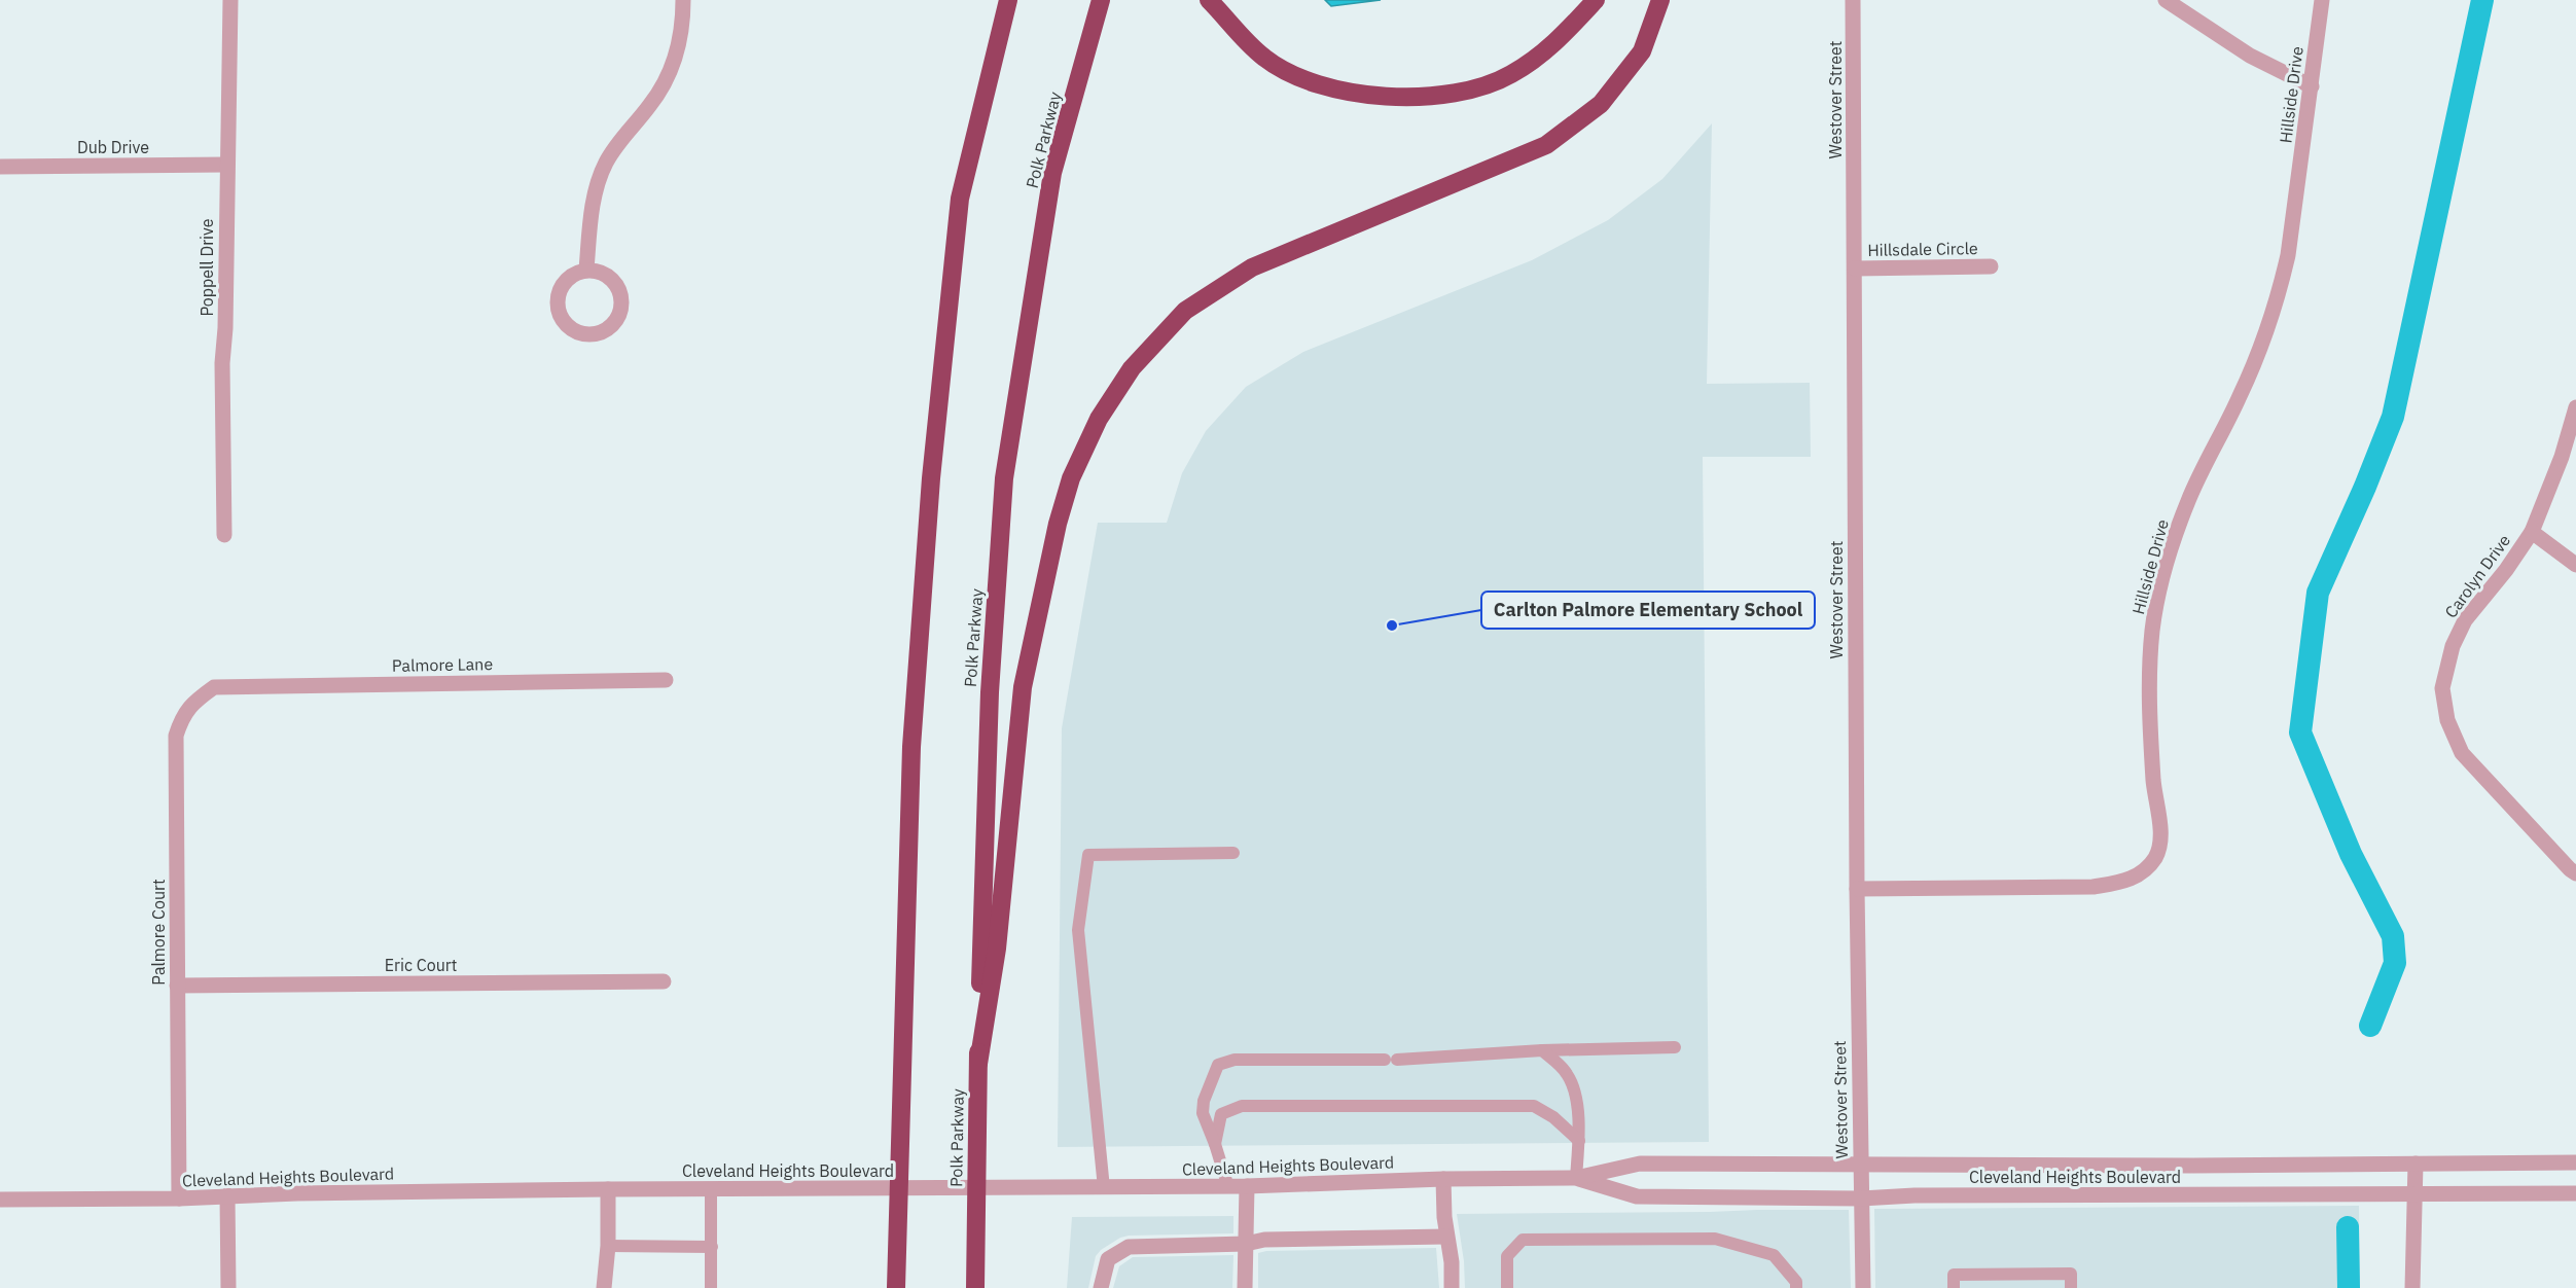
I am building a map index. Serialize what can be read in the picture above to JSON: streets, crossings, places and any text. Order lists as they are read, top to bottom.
{
  "streets": {
    "highway": ["Polk Parkway"],
    "street": [
      "Hillside Drive",
      "Westover Street",
      "Dub Drive",
      "Hillsdale Circle",
      "Poppell Drive",
      "Carolyn Drive",
      "Palmore Lane",
      "Palmore Court",
      "Eric Court",
      "Cleveland Heights Boulevard"
    ]
  },
  "crossings": [
    ["Hillside Drive", "Westover Street"],
    ["Westover Street", "Hillsdale Circle"],
    ["Westover Street", "Cleveland Heights Boulevard"],
    ["Dub Drive", "Poppell Drive"],
    ["Palmore Lane", "Palmore Court"],
    ["Palmore Court", "Eric Court"],
    ["Palmore Court", "Cleveland Heights Boulevard"]
  ],
  "places": ["Carlton Palmore Elementary School"]
}
